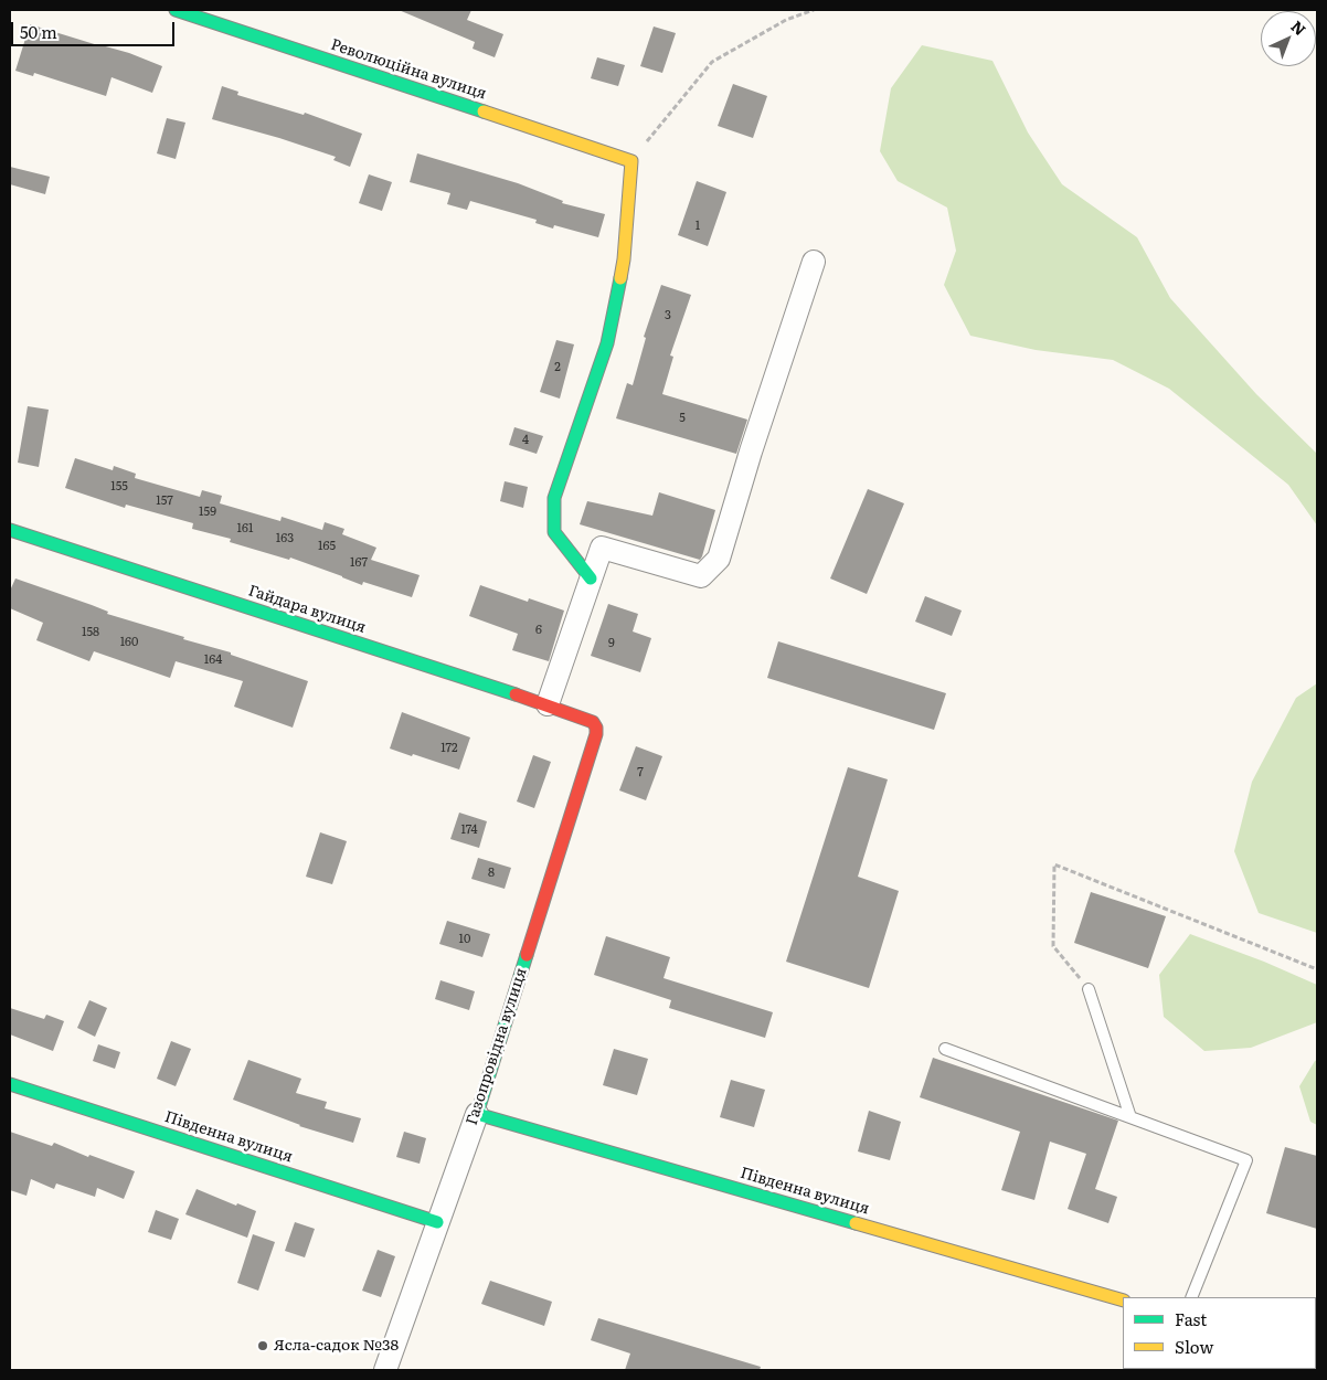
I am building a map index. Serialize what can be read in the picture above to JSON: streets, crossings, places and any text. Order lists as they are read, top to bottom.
{
  "streets": {
    "street": [
      "Революційна вулиця",
      "Гайдара вулиця",
      "Газопровідна вулиця",
      "Південна вулиця"
    ]
  },
  "crossings": [
    ["Гайдара вулиця", "Газопровідна вулиця"],
    ["Газопровідна вулиця", "Південна вулиця"]
  ],
  "places": ["Ясла-садок №38"],
  "house_numbers": [
    "1",
    "3",
    "2",
    "5",
    "4",
    "155",
    "157",
    "159",
    "161",
    "163",
    "165",
    "167",
    "6",
    "158",
    "160",
    "9",
    "164",
    "172",
    "7",
    "174",
    "8",
    "10"
  ],
  "legend": ["Fast", "Slow"],
  "scale_bar": "50 m",
  "north": "top right"
}
